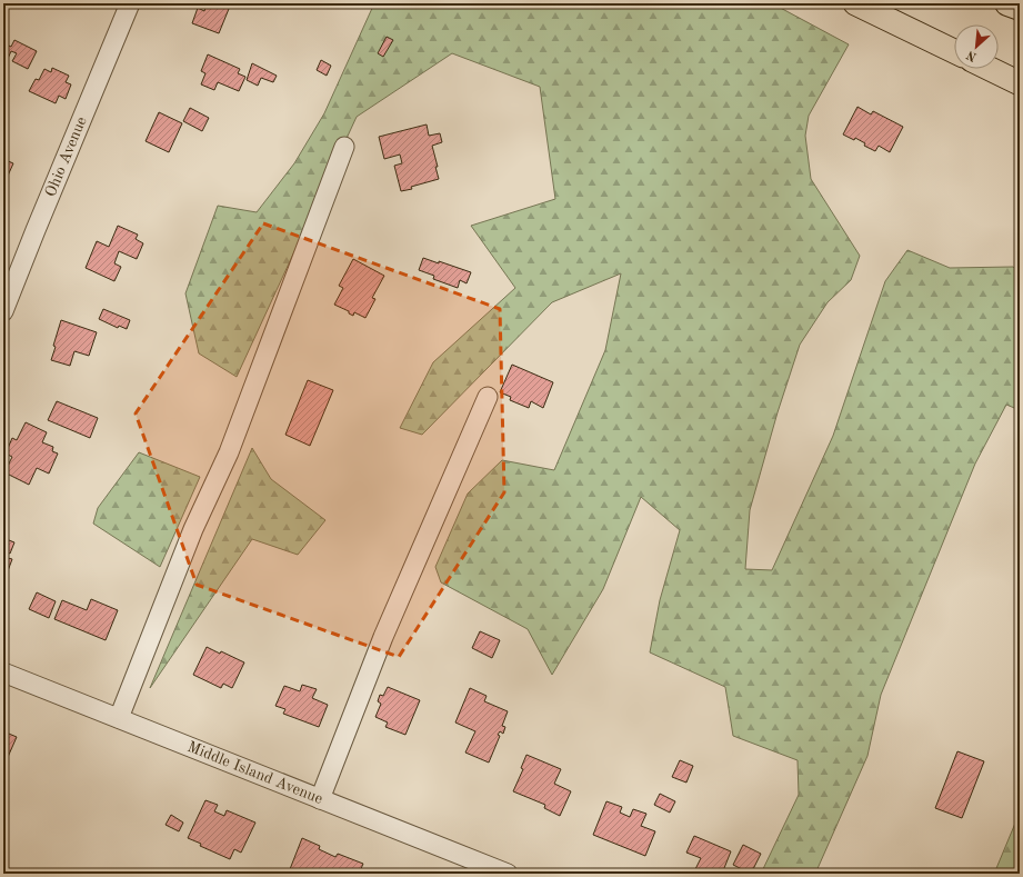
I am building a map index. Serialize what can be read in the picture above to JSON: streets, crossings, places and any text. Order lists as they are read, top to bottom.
{
  "streets": {
    "street": ["Ohio Avenue", "Middle Island Avenue"]
  },
  "north": "bottom left"
}
